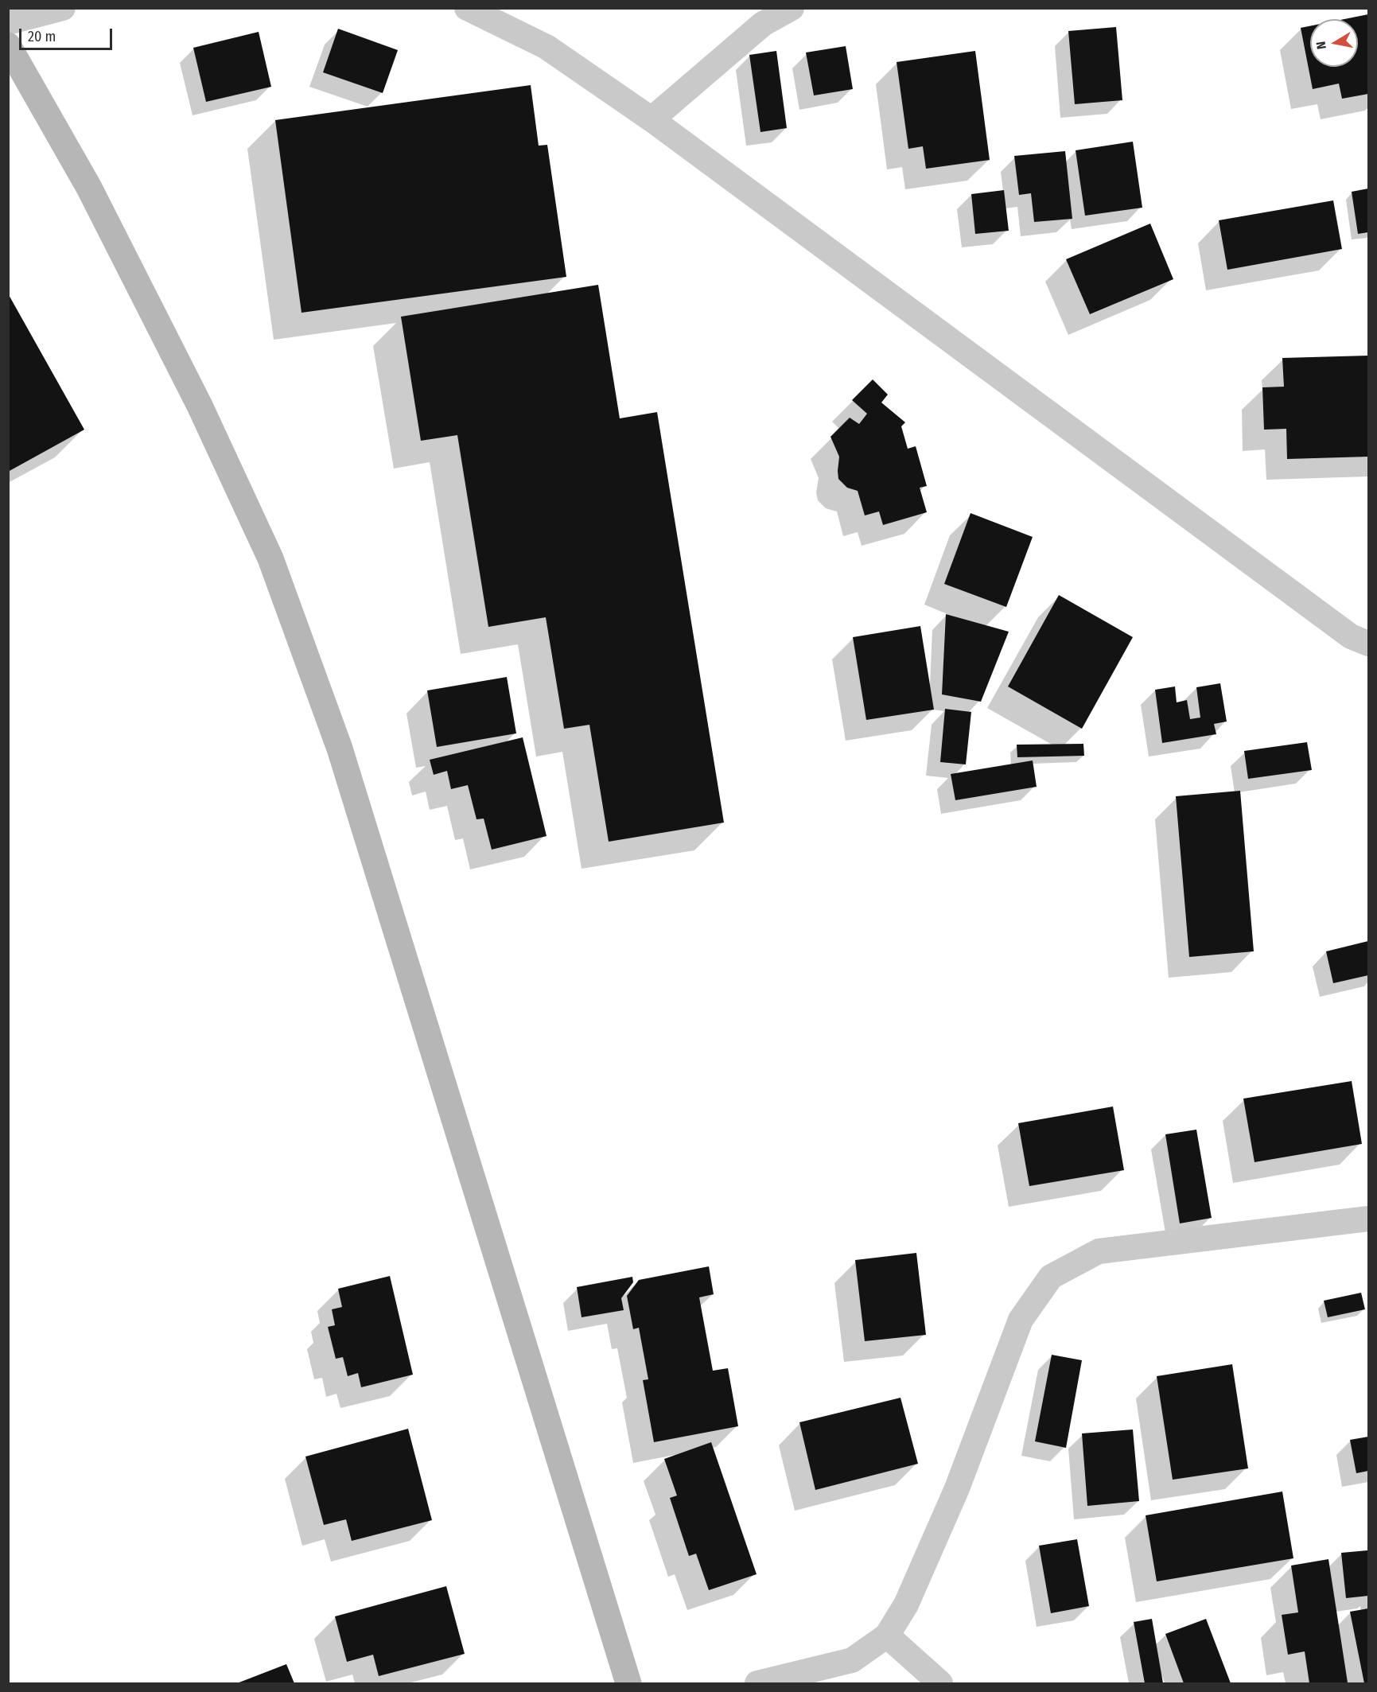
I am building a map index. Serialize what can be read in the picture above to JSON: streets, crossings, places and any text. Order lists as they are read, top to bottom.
{
  "scale_bar": "20 m",
  "north": "left"
}
